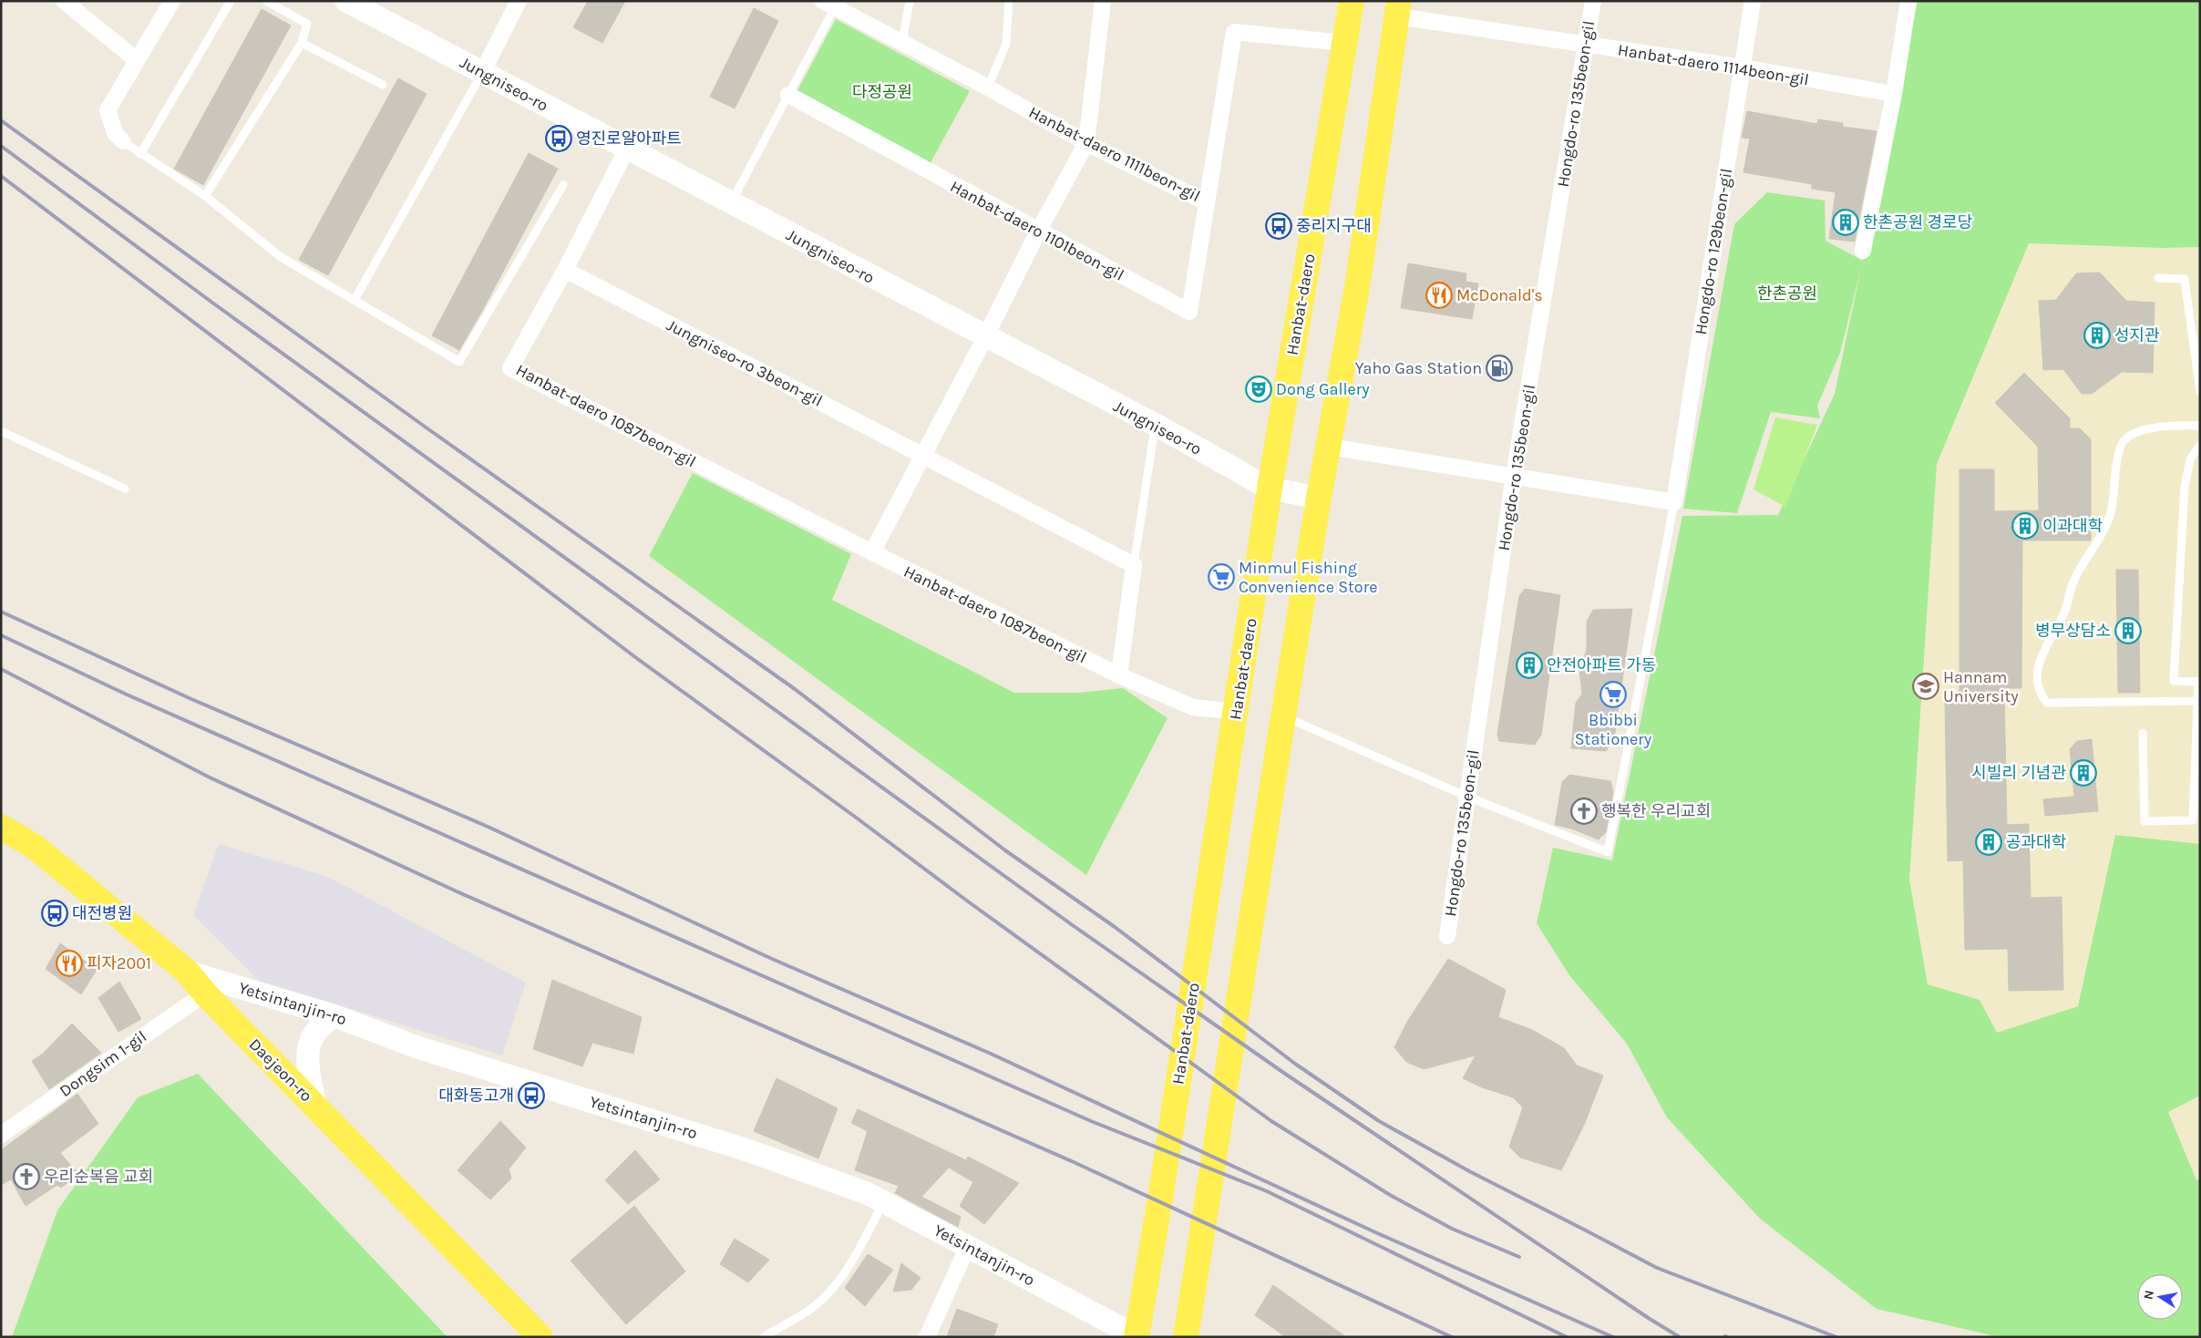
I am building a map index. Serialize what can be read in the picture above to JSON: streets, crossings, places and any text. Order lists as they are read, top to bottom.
{
  "streets": {
    "main road": ["Hanbat-daero", "Daejeon-ro"],
    "street": [
      "Hanbat-daero 1114beon-gil",
      "Jungniseo-ro",
      "Hongdo-ro 135beon-gil",
      "Hanbat-daero 1111beon-gil",
      "Hanbat-daero 1101beon-gil",
      "Hongdo-ro 129beon-gil",
      "Jungniseo-ro 3beon-gil",
      "Hanbat-daero 1087beon-gil",
      "Yetsintanjin-ro",
      "Dongsim 1-gil"
    ]
  },
  "crossings": [
    ["Hanbat-daero 1114beon-gil", "Hongdo-ro 135beon-gil"],
    ["Hanbat-daero 1114beon-gil", "Hongdo-ro 129beon-gil"],
    ["Jungniseo-ro", "Hanbat-daero"],
    ["Jungniseo-ro", "Hanbat-daero 1087beon-gil"],
    ["Hanbat-daero 1111beon-gil", "Hanbat-daero 1101beon-gil"],
    ["Hanbat-daero 1111beon-gil", "Hanbat-daero"],
    ["Hanbat-daero", "Hanbat-daero 1087beon-gil"],
    ["Hanbat-daero", "Yetsintanjin-ro"],
    ["Jungniseo-ro 3beon-gil", "Hanbat-daero 1087beon-gil"],
    ["Yetsintanjin-ro", "Daejeon-ro"],
    ["Dongsim 1-gil", "Daejeon-ro"]
  ],
  "parks": ["다정공원", "한촌공원"],
  "places": {
    "bus stop": [
      "영진로얄아파트",
      "중리지구대",
      "대전병원",
      "대화동고개"
    ],
    "building": [
      "한촌공원 경로당",
      "성지관",
      "이과대학",
      "병무상담소",
      "안전아파트 가동",
      "시빌리 기념관",
      "공과대학"
    ],
    "restaurant": ["McDonald's", "피자2001"],
    "fuel station": ["Yaho Gas Station"],
    "theatre": ["Dong Gallery"],
    "supermarket": ["Minmul Fishing Convenience Store", "Bbibbi Stationery"],
    "school or university": ["Hannam University"],
    "church": ["행복한 우리교회", "우리순복음 교회"]
  },
  "north": "left"
}
